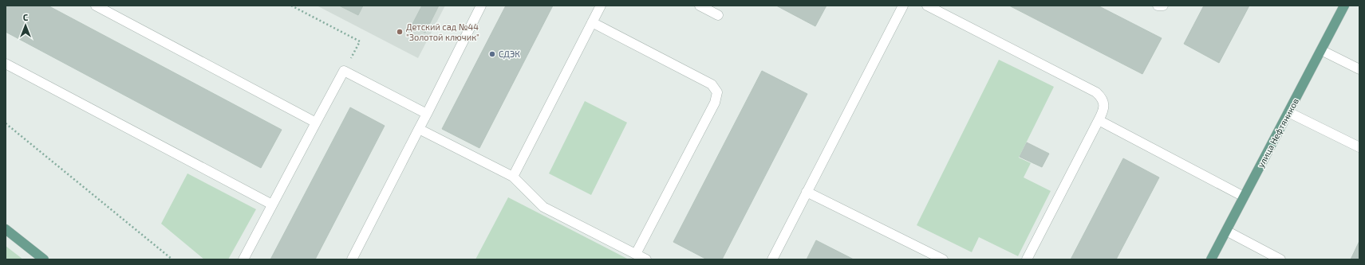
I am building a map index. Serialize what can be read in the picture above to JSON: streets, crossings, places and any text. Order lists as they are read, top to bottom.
{
  "streets": {
    "main road": ["улица Нефтяников"]
  },
  "places": ["Детский сад №44 \"Золотой ключик\"", "СДЭК"],
  "north": "top"
}
